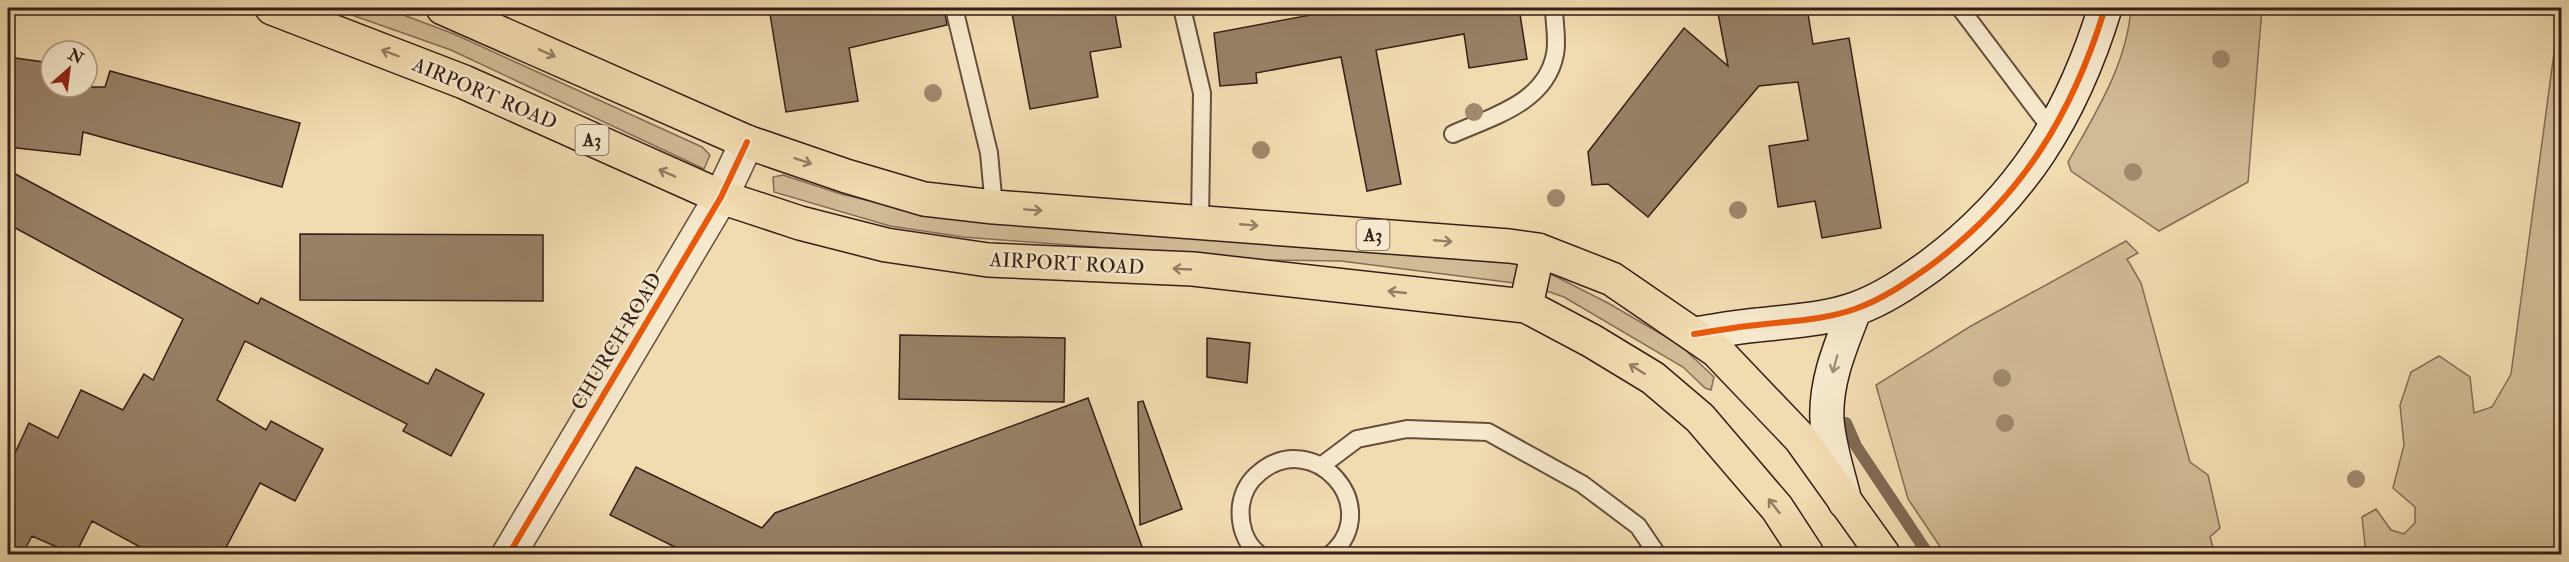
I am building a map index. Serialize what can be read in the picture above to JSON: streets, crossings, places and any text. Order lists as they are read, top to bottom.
{
  "streets": {
    "highway": ["AIRPORT ROAD", "A3"],
    "street": ["CHURCH ROAD"]
  },
  "crossings": [
    ["AIRPORT ROAD", "CHURCH ROAD"],
    ["A3", "CHURCH ROAD"]
  ],
  "north": "top right"
}
